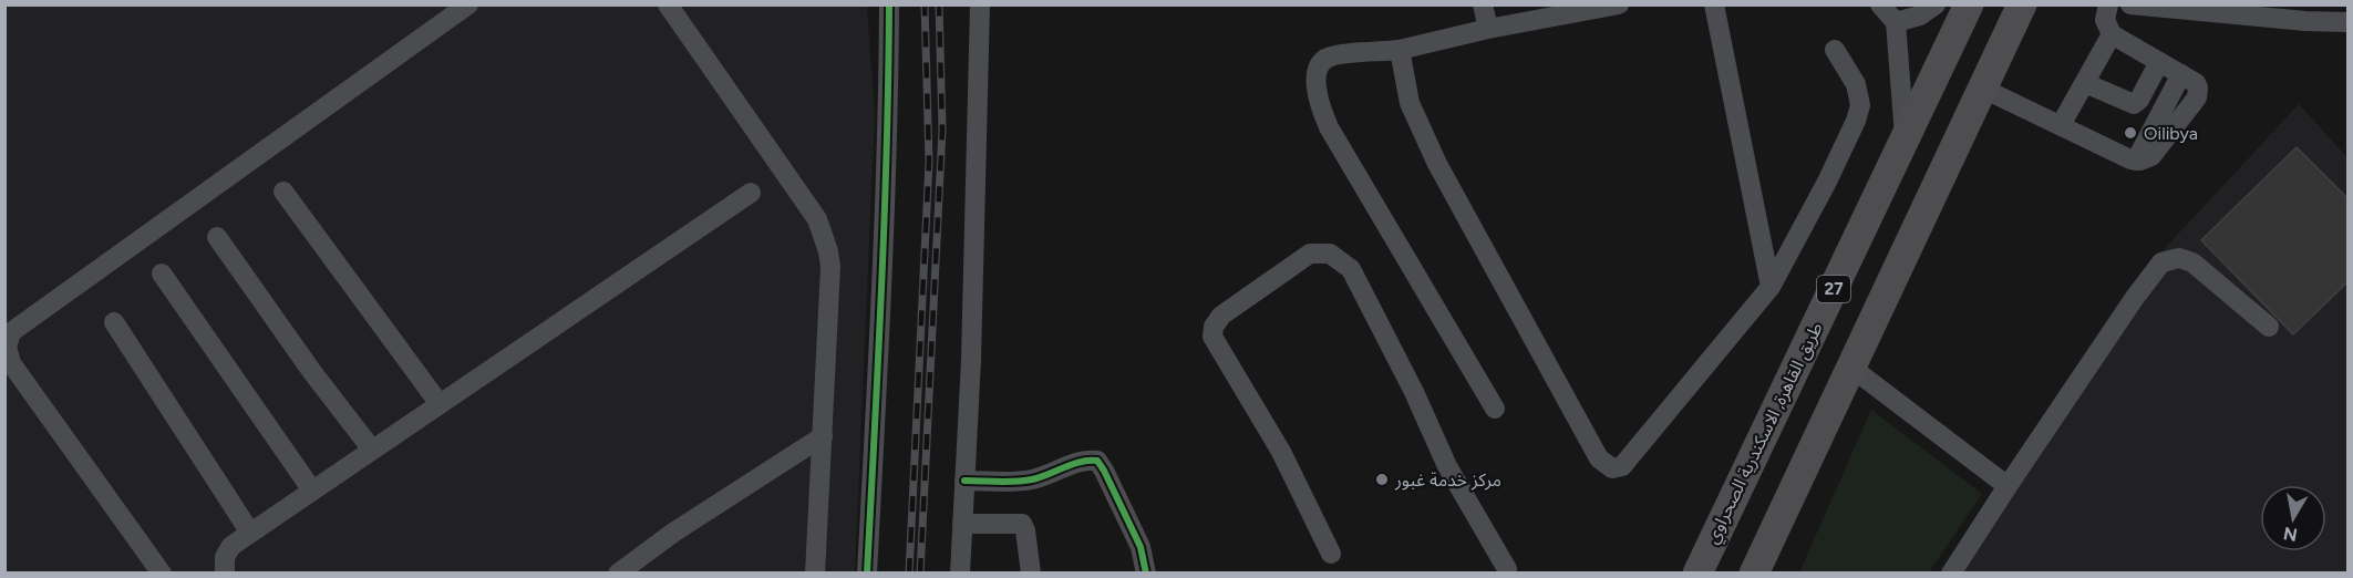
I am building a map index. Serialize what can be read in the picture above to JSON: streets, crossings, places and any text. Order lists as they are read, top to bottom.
{
  "streets": {
    "highway": ["27", "طريق القاهرة, الاسكندرية الصحراوي"]
  },
  "places": ["Oilibya", "مركز خدمة غبور"],
  "north": "bottom"
}
